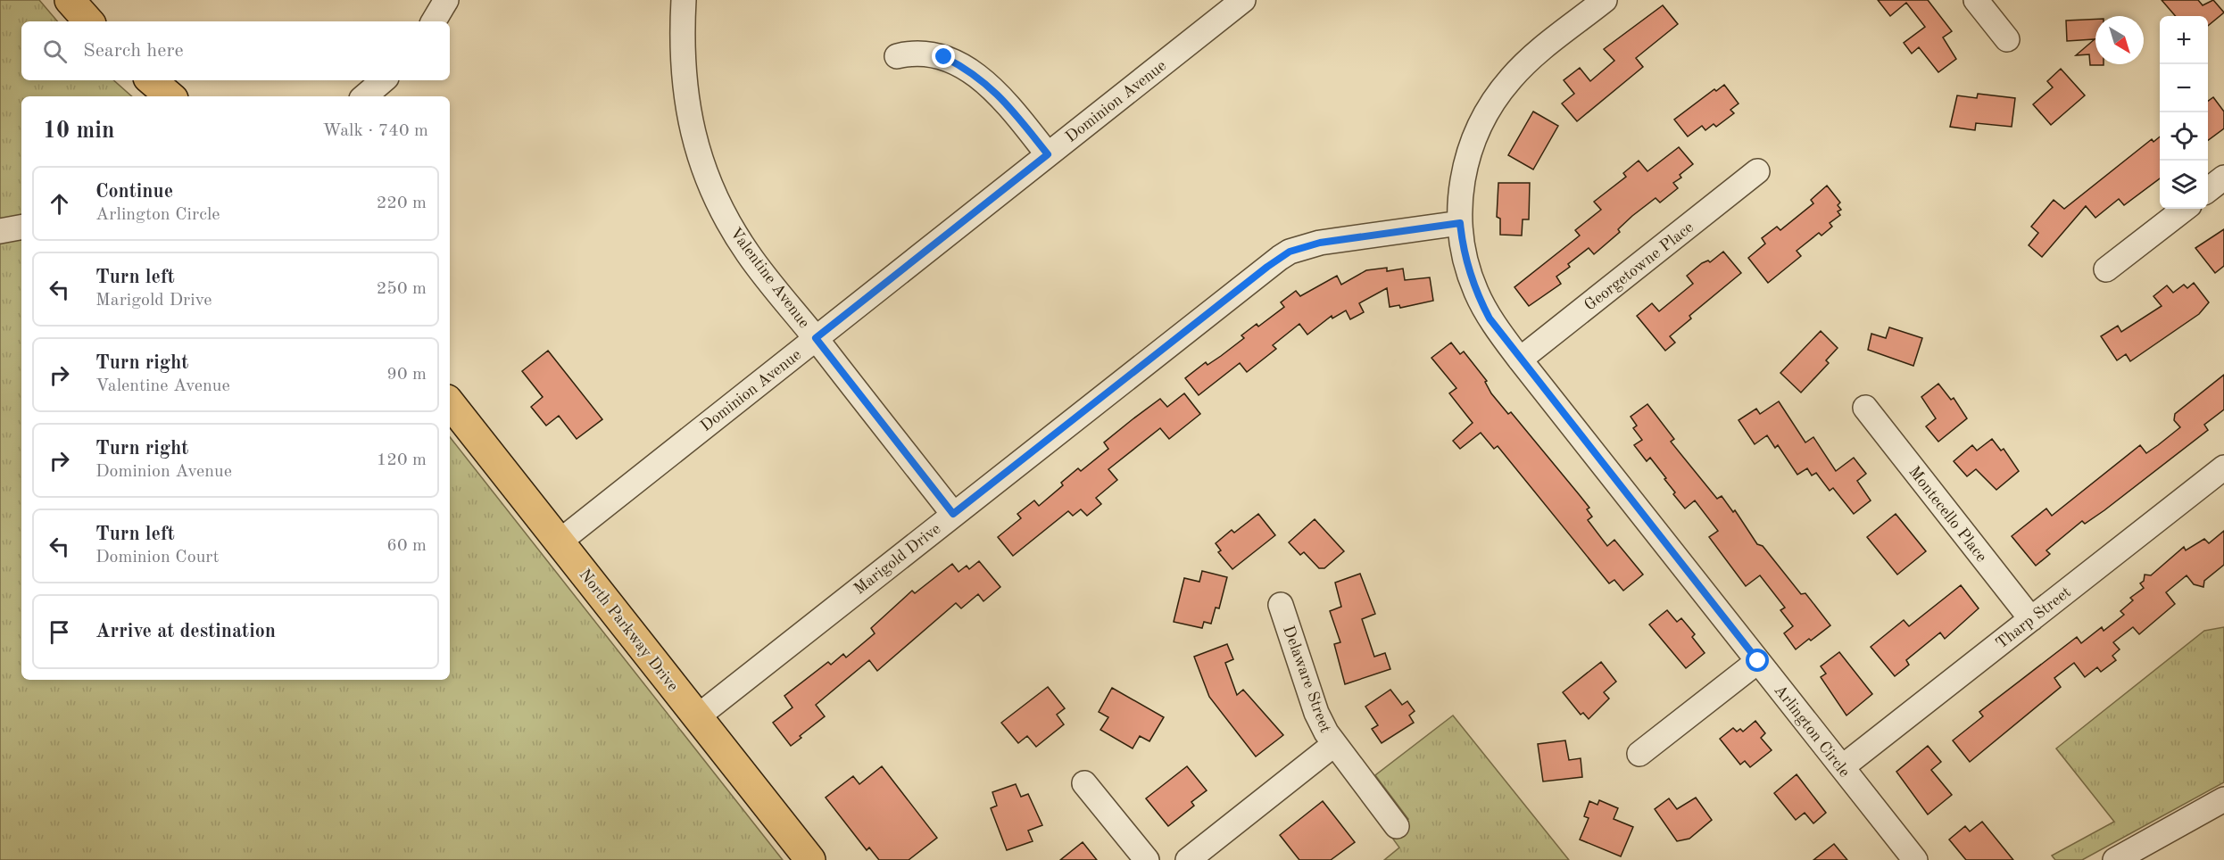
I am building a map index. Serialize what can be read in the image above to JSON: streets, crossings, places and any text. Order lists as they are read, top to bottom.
{
  "streets": {
    "main road": ["North Parkway Drive"],
    "street": [
      "Dominion Avenue",
      "Georgetowne Place",
      "Valentine Avenue",
      "Montecello Place",
      "Marigold Drive",
      "Tharp Street",
      "Delaware Street",
      "Arlington Circle"
    ]
  },
  "crossings": [
    ["Dominion Avenue", "Valentine Avenue"],
    ["Dominion Avenue", "North Parkway Drive"],
    ["Georgetowne Place", "Arlington Circle"],
    ["Valentine Avenue", "Marigold Drive"],
    ["Montecello Place", "Tharp Street"],
    ["Marigold Drive", "North Parkway Drive"],
    ["Marigold Drive", "Arlington Circle"],
    ["Tharp Street", "Arlington Circle"]
  ],
  "north": "bottom right",
  "page": {
    "map_buttons": ["+", "−"],
    "search": "Search here",
    "heading": ["10 min", "Walk · 740 m"],
    "list": [
      ["Continue", "Arlington Circle", "220 m"],
      ["Turn left", "Marigold Drive", "250 m"],
      ["Turn right", "Valentine Avenue", "90 m"],
      ["Turn right", "Dominion Avenue", "120 m"],
      ["Turn left", "Dominion Court", "60 m"],
      "Arrive at destination"
    ]
  }
}
